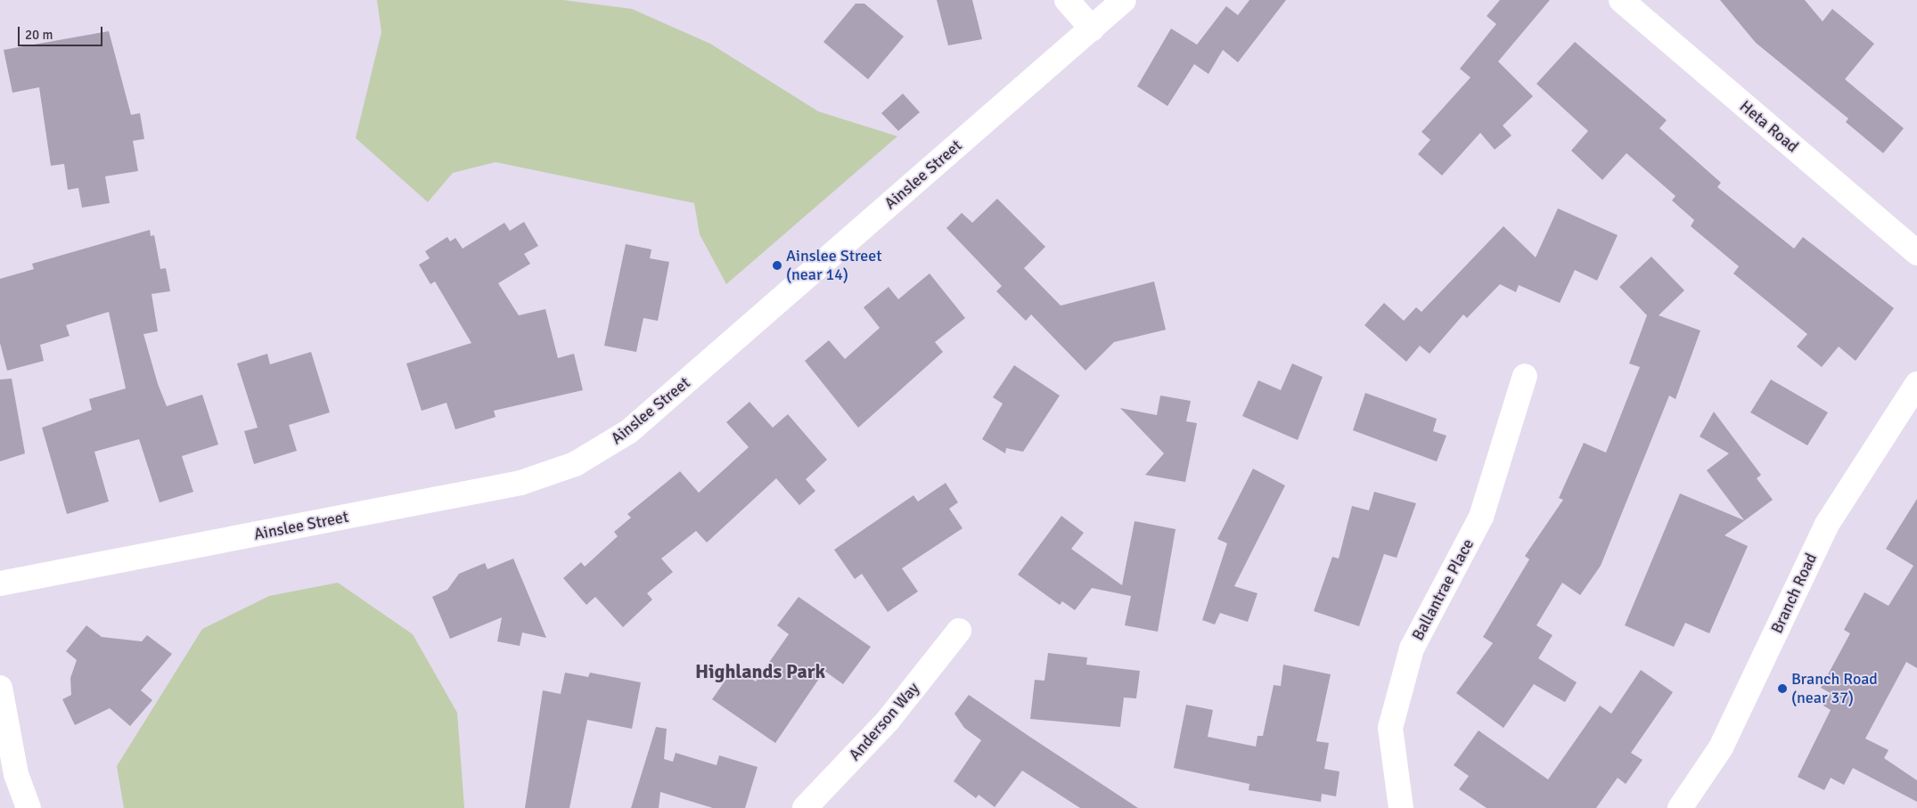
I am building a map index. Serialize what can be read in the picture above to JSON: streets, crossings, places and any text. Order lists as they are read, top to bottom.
{
  "streets": {
    "street": [
      "Heta Road",
      "Ainslee Street",
      "Ballantrae Place",
      "Branch Road",
      "Anderson Way"
    ]
  },
  "districts": ["Highlands Park"],
  "places": ["Ainslee Street (near 14)", "Branch Road (near 37)"],
  "scale_bar": "20 m"
}
